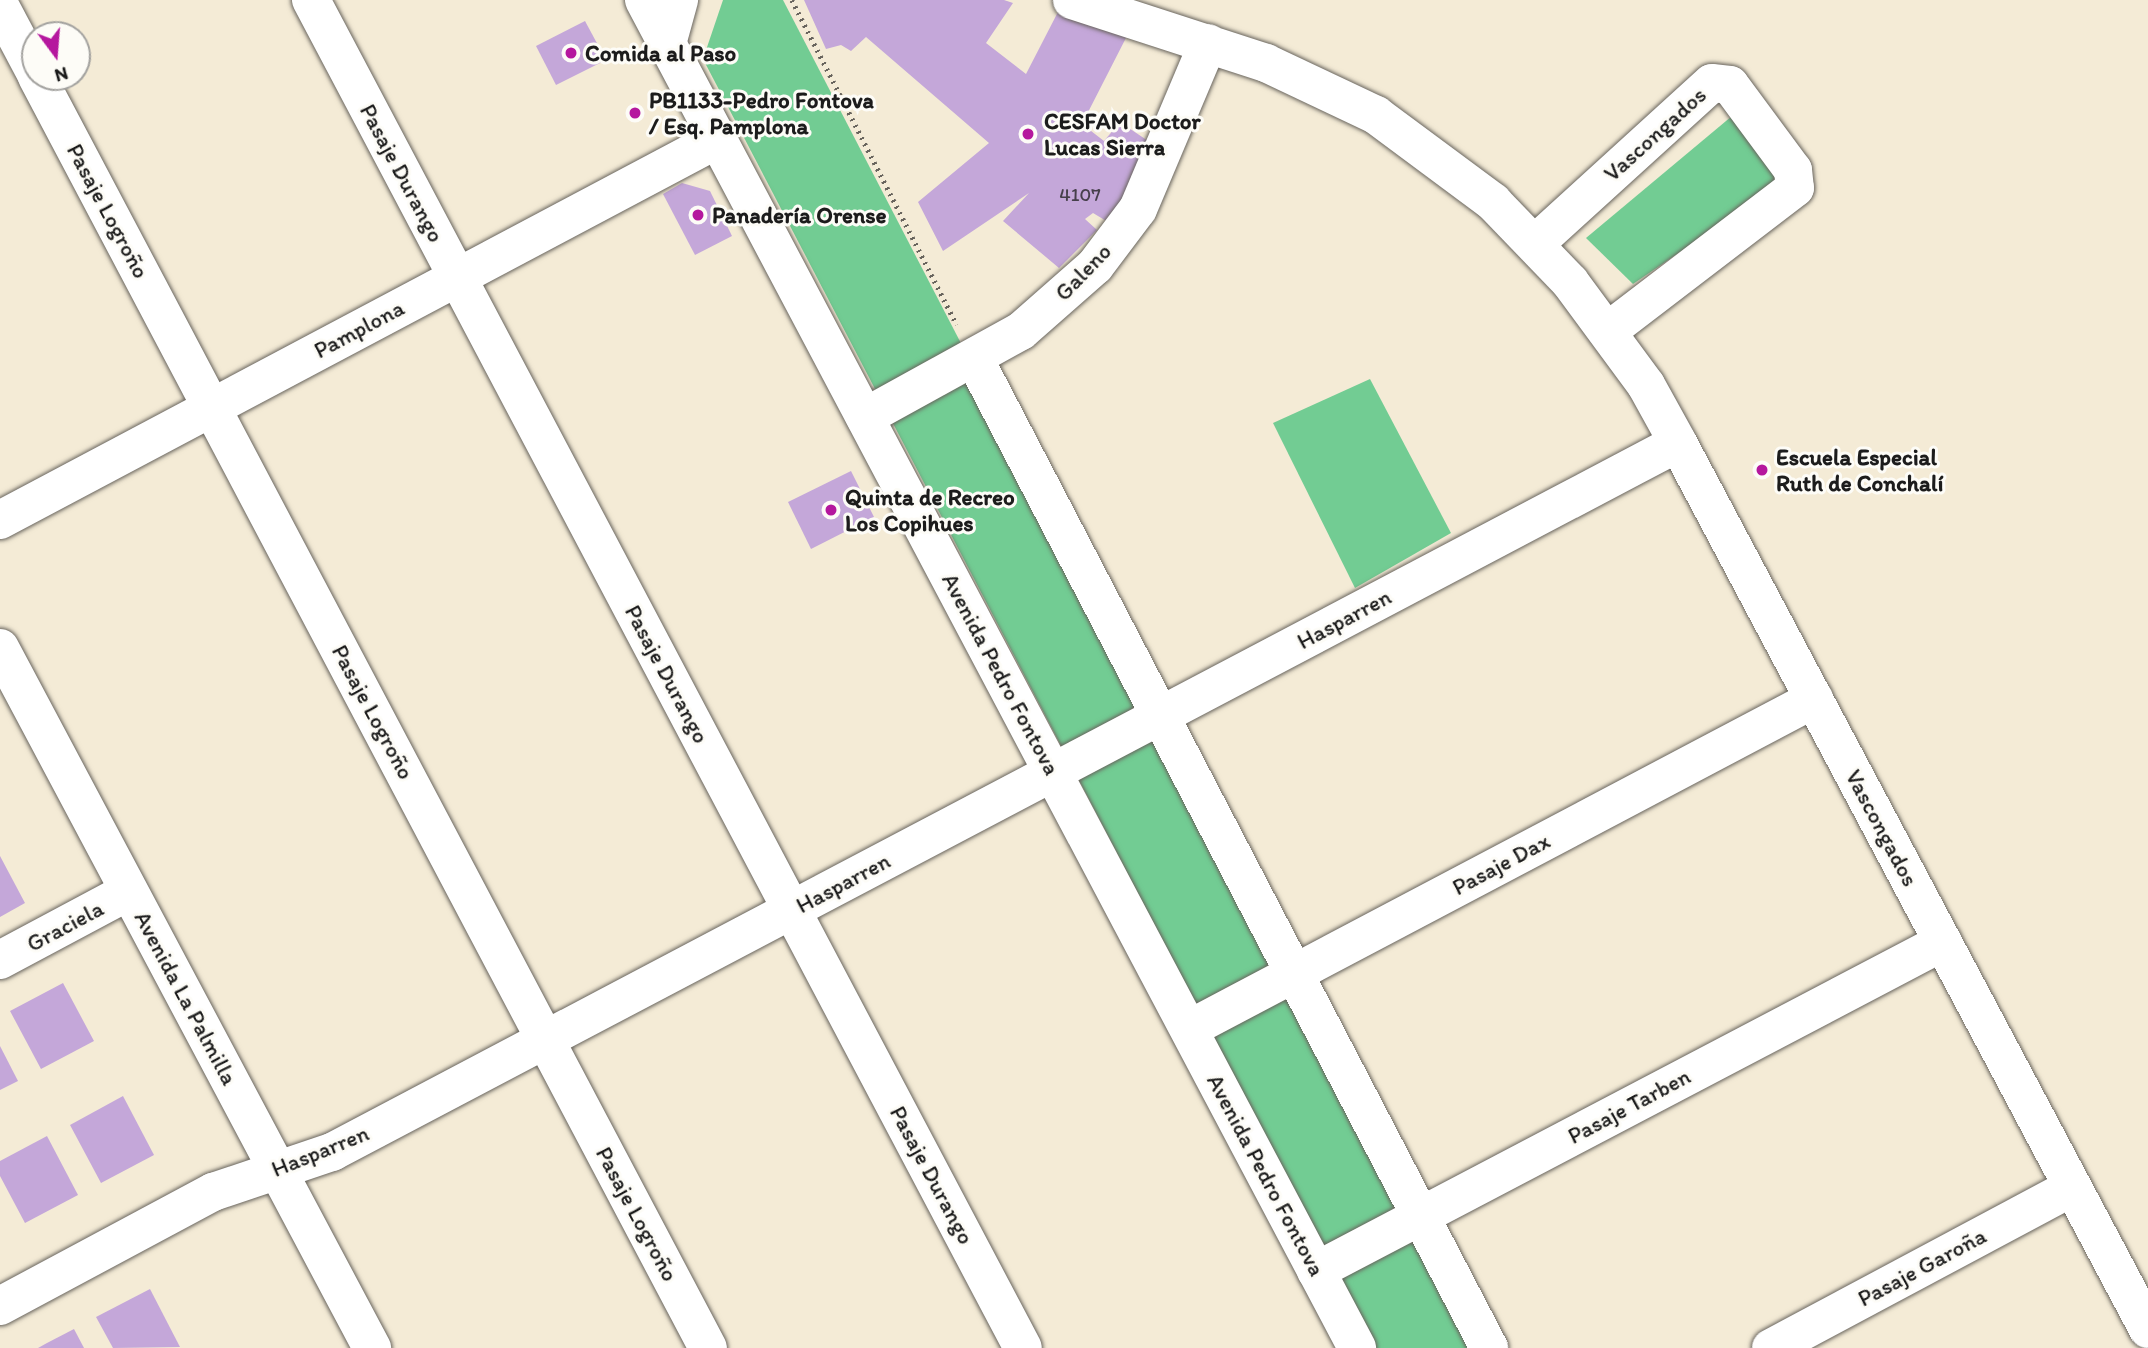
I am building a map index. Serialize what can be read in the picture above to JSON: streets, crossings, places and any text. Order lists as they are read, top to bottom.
{
  "streets": {
    "street": [
      "Vascongados",
      "Pasaje Durango",
      "Pasaje Logroño",
      "Galeno",
      "Pamplona",
      "Hasparren",
      "Avenida Pedro Fontova",
      "Pasaje Dax",
      "Graciela",
      "Avenida La Palmilla",
      "Pasaje Tarben",
      "Pasaje Garoña"
    ]
  },
  "crossings": [
    ["Vascongados", "Galeno"],
    ["Vascongados", "Hasparren"],
    ["Vascongados", "Pasaje Dax"],
    ["Vascongados", "Pasaje Tarben"],
    ["Vascongados", "Pasaje Garoña"],
    ["Pasaje Durango", "Pamplona"],
    ["Pasaje Durango", "Hasparren"],
    ["Pasaje Logroño", "Pamplona"],
    ["Pasaje Logroño", "Hasparren"],
    ["Galeno", "Avenida Pedro Fontova"],
    ["Pamplona", "Avenida Pedro Fontova"],
    ["Hasparren", "Avenida Pedro Fontova"],
    ["Hasparren", "Avenida La Palmilla"],
    ["Avenida Pedro Fontova", "Pasaje Dax"],
    ["Avenida Pedro Fontova", "Pasaje Tarben"],
    ["Graciela", "Avenida La Palmilla"]
  ],
  "places": [
    "Comida al Paso",
    "PB1133-Pedro Fontova / Esq. Pamplona",
    "CESFAM Doctor Lucas Sierra",
    "Panadería Orense",
    "Escuela Especial Ruth de Conchalí",
    "Quinta de Recreo Los Copihues"
  ],
  "house_numbers": ["4107"],
  "north": "bottom"
}
